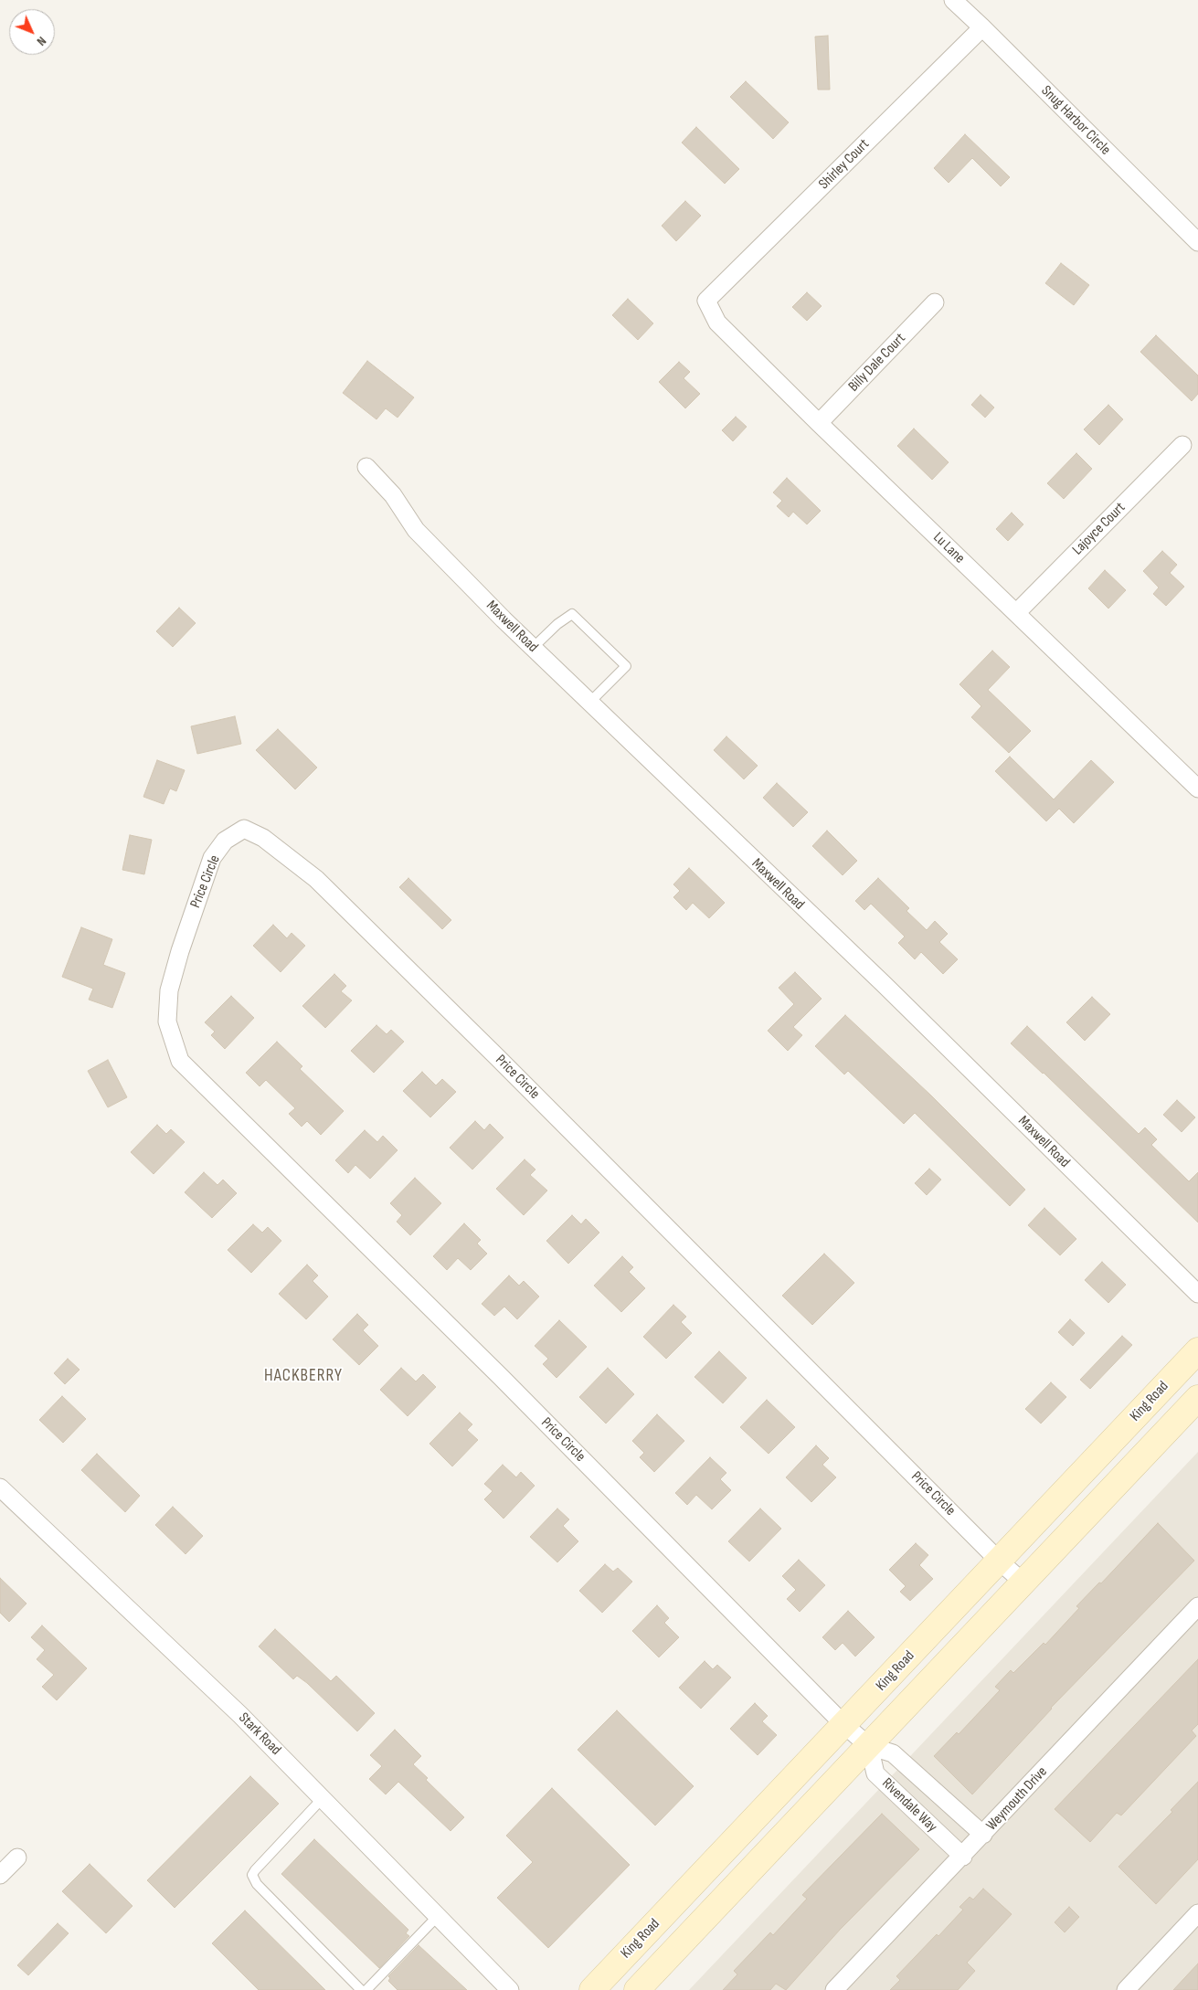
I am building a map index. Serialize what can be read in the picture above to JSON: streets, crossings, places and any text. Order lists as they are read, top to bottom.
{
  "streets": {
    "street": [
      "Snug Harbor Circle",
      "Shirley Court",
      "Billy Dale Court",
      "Lajoyce Court",
      "Lu Lane",
      "Maxwell Road",
      "Price Circle",
      "King Road",
      "Stark Road",
      "Weymouth Drive",
      "Rivendale Way"
    ]
  },
  "crossings": [
    ["Snug Harbor Circle", "Shirley Court"],
    ["Shirley Court", "Lu Lane"],
    ["Billy Dale Court", "Lu Lane"],
    ["Lajoyce Court", "Lu Lane"],
    ["Price Circle", "King Road"],
    ["Price Circle", "Rivendale Way"],
    ["King Road", "Rivendale Way"],
    ["Weymouth Drive", "Rivendale Way"]
  ],
  "districts": ["HACKBERRY"],
  "north": "bottom right"
}
